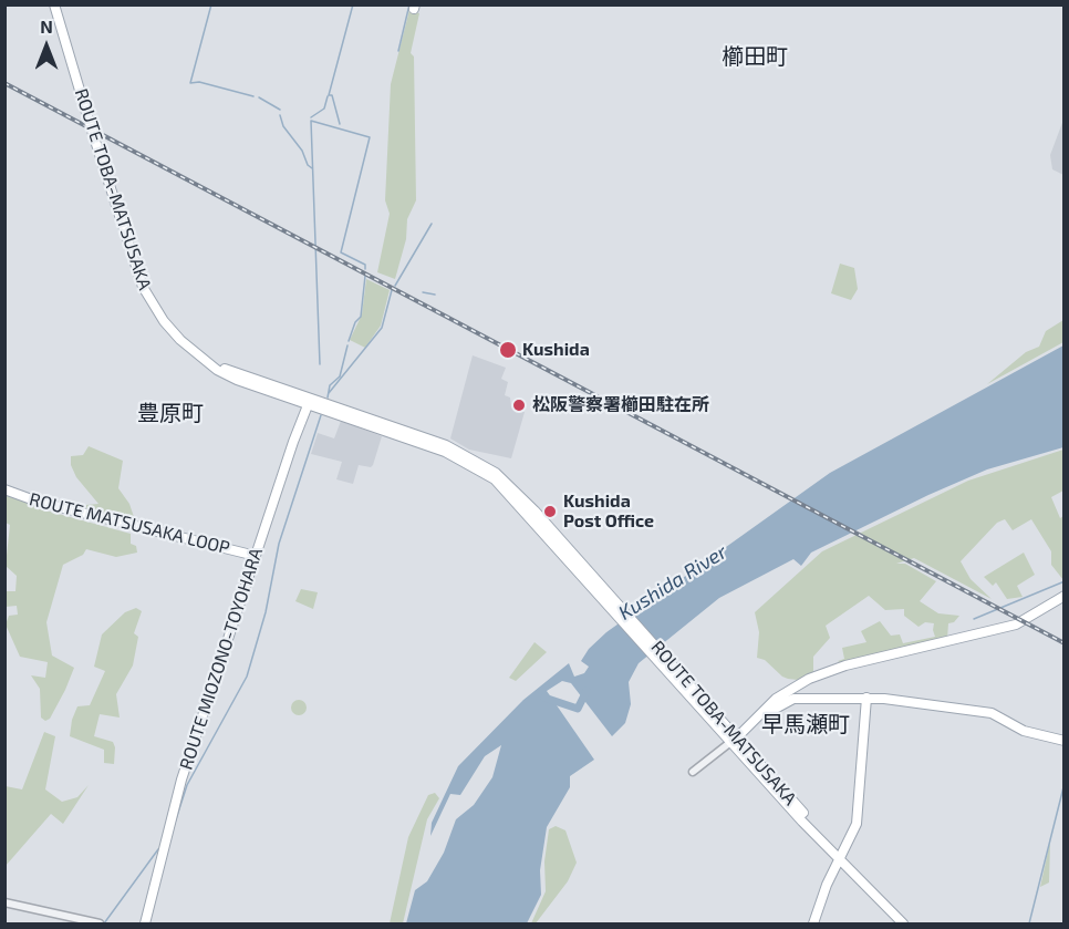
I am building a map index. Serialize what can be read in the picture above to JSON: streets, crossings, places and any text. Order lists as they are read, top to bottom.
{
  "streets": {
    "main road": ["ROUTE TOBA-MATSUSAKA", "ROUTE MATSUSAKA LOOP", "ROUTE MIOZONO-TOYOHARA"]
  },
  "crossings": [
    ["ROUTE TOBA-MATSUSAKA", "ROUTE MIOZONO-TOYOHARA"],
    ["ROUTE MATSUSAKA LOOP", "ROUTE MIOZONO-TOYOHARA"]
  ],
  "districts": ["櫛田町", "豊原町", "早馬瀬町"],
  "water": ["Kushida River"],
  "places": ["Kushida", "松阪警察署櫛田駐在所", "Kushida Post Office"],
  "north": "top"
}
